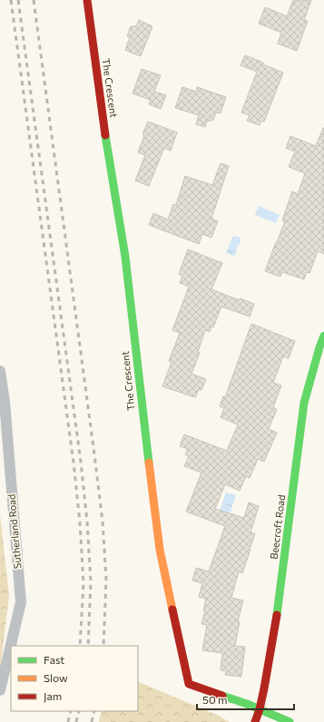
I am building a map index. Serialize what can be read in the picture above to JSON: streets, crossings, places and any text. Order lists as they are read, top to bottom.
{
  "streets": {
    "street": ["The Crescent", "Beecroft Road", "Sutherland Road"]
  },
  "crossings": [
    ["The Crescent", "Beecroft Road"]
  ],
  "legend": ["Fast", "Slow", "Jam"],
  "scale_bar": "50 m"
}
